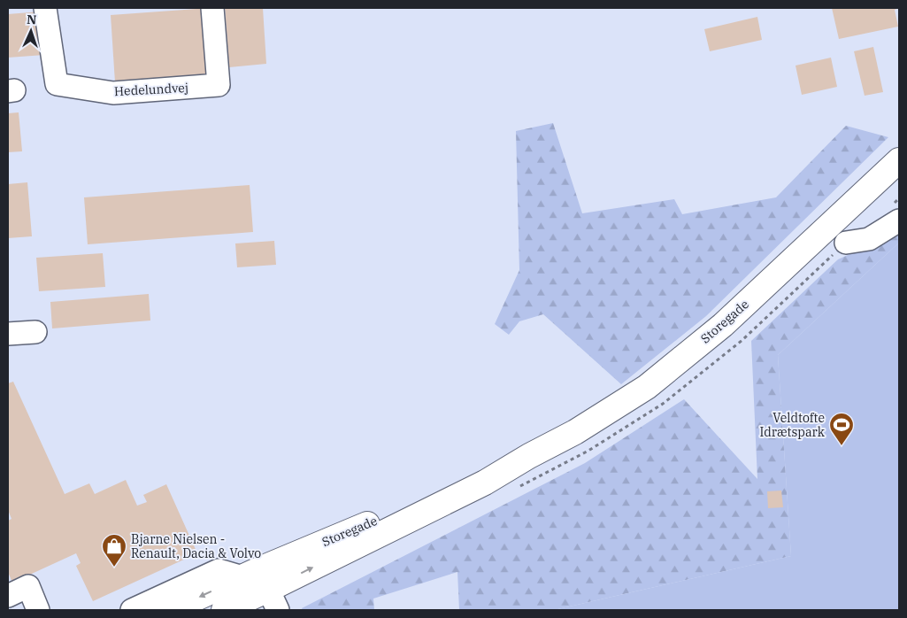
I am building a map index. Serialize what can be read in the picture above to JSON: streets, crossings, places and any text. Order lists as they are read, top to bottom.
{
  "streets": {
    "main road": ["Storegade"],
    "street": ["Hedelundvej"]
  },
  "places": {
    "sports": ["Veldtofte Idrætspark"],
    "shop": ["Bjarne Nielsen - Renault, Dacia & Volvo"]
  },
  "north": "top"
}
